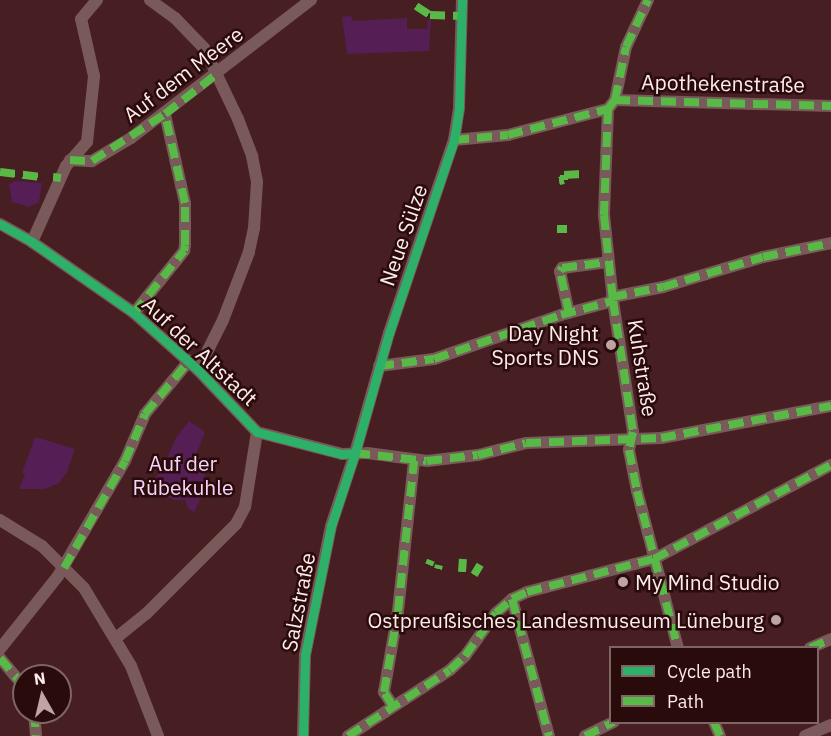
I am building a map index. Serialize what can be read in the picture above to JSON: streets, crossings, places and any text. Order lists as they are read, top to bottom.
{
  "streets": {
    "street": [
      "Auf dem Meere",
      "Apothekenstraße",
      "Neue Sülze",
      "Auf der Altstadt",
      "Kuhstraße",
      "Salzstraße"
    ]
  },
  "crossings": [
    ["Apothekenstraße", "Neue Sülze"],
    ["Apothekenstraße", "Kuhstraße"],
    ["Neue Sülze", "Auf der Altstadt"],
    ["Neue Sülze", "Salzstraße"],
    ["Auf der Altstadt", "Kuhstraße"]
  ],
  "parks": ["Auf der Rübekuhle"],
  "places": ["Day Night Sports DNS", "My Mind Studio", "Ostpreußisches Landesmuseum Lüneburg"],
  "legend": ["Cycle path", "Path"],
  "north": "top"
}
